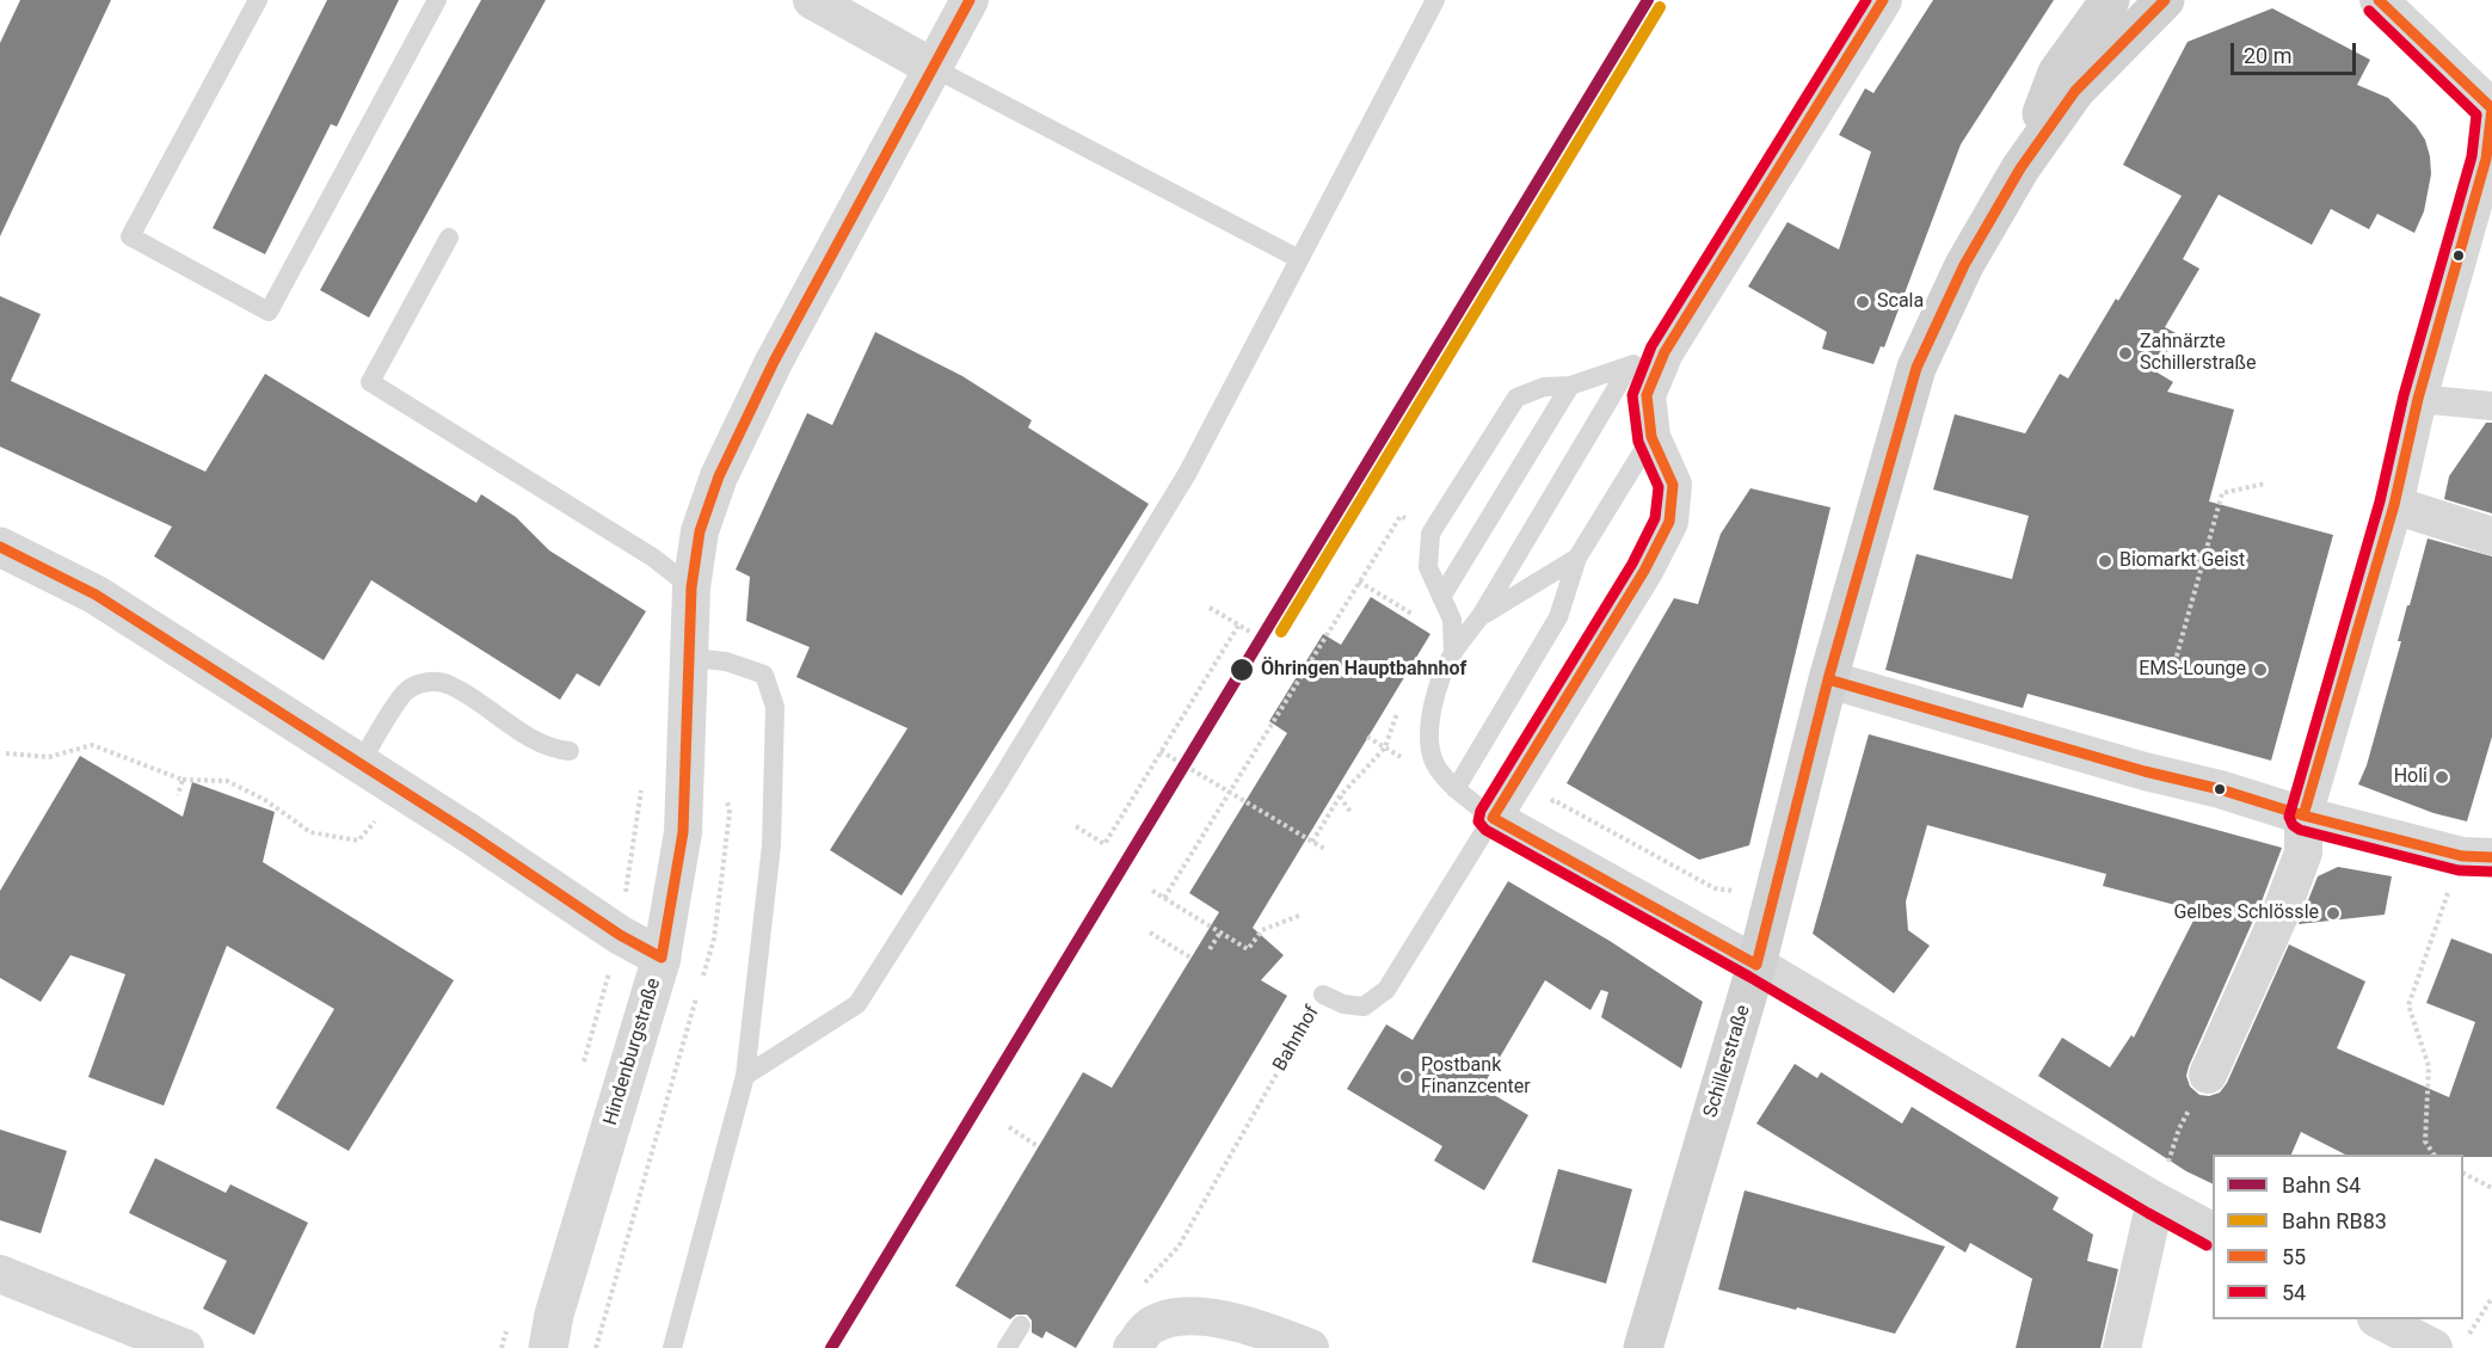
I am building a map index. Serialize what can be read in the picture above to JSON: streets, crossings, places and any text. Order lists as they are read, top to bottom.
{
  "streets": {
    "main road": ["Schillerstraße"],
    "street": ["Hindenburgstraße"],
    "lane": ["Bahnhof"]
  },
  "places": [
    "Scala",
    "Zahnärzte Schillerstraße",
    "Biomarkt Geist",
    "Öhringen Hauptbahnhof",
    "EMS-Lounge",
    "Holi",
    "Gelbes Schlössle",
    "Postbank Finanzcenter"
  ],
  "lines": [
    "rail line S4",
    "transit line 55",
    "transit line 54",
    "rail line RB83"
  ],
  "legend": [
    "Bahn S4",
    "Bahn RB83",
    "55",
    "54"
  ],
  "scale_bar": "20 m"
}
